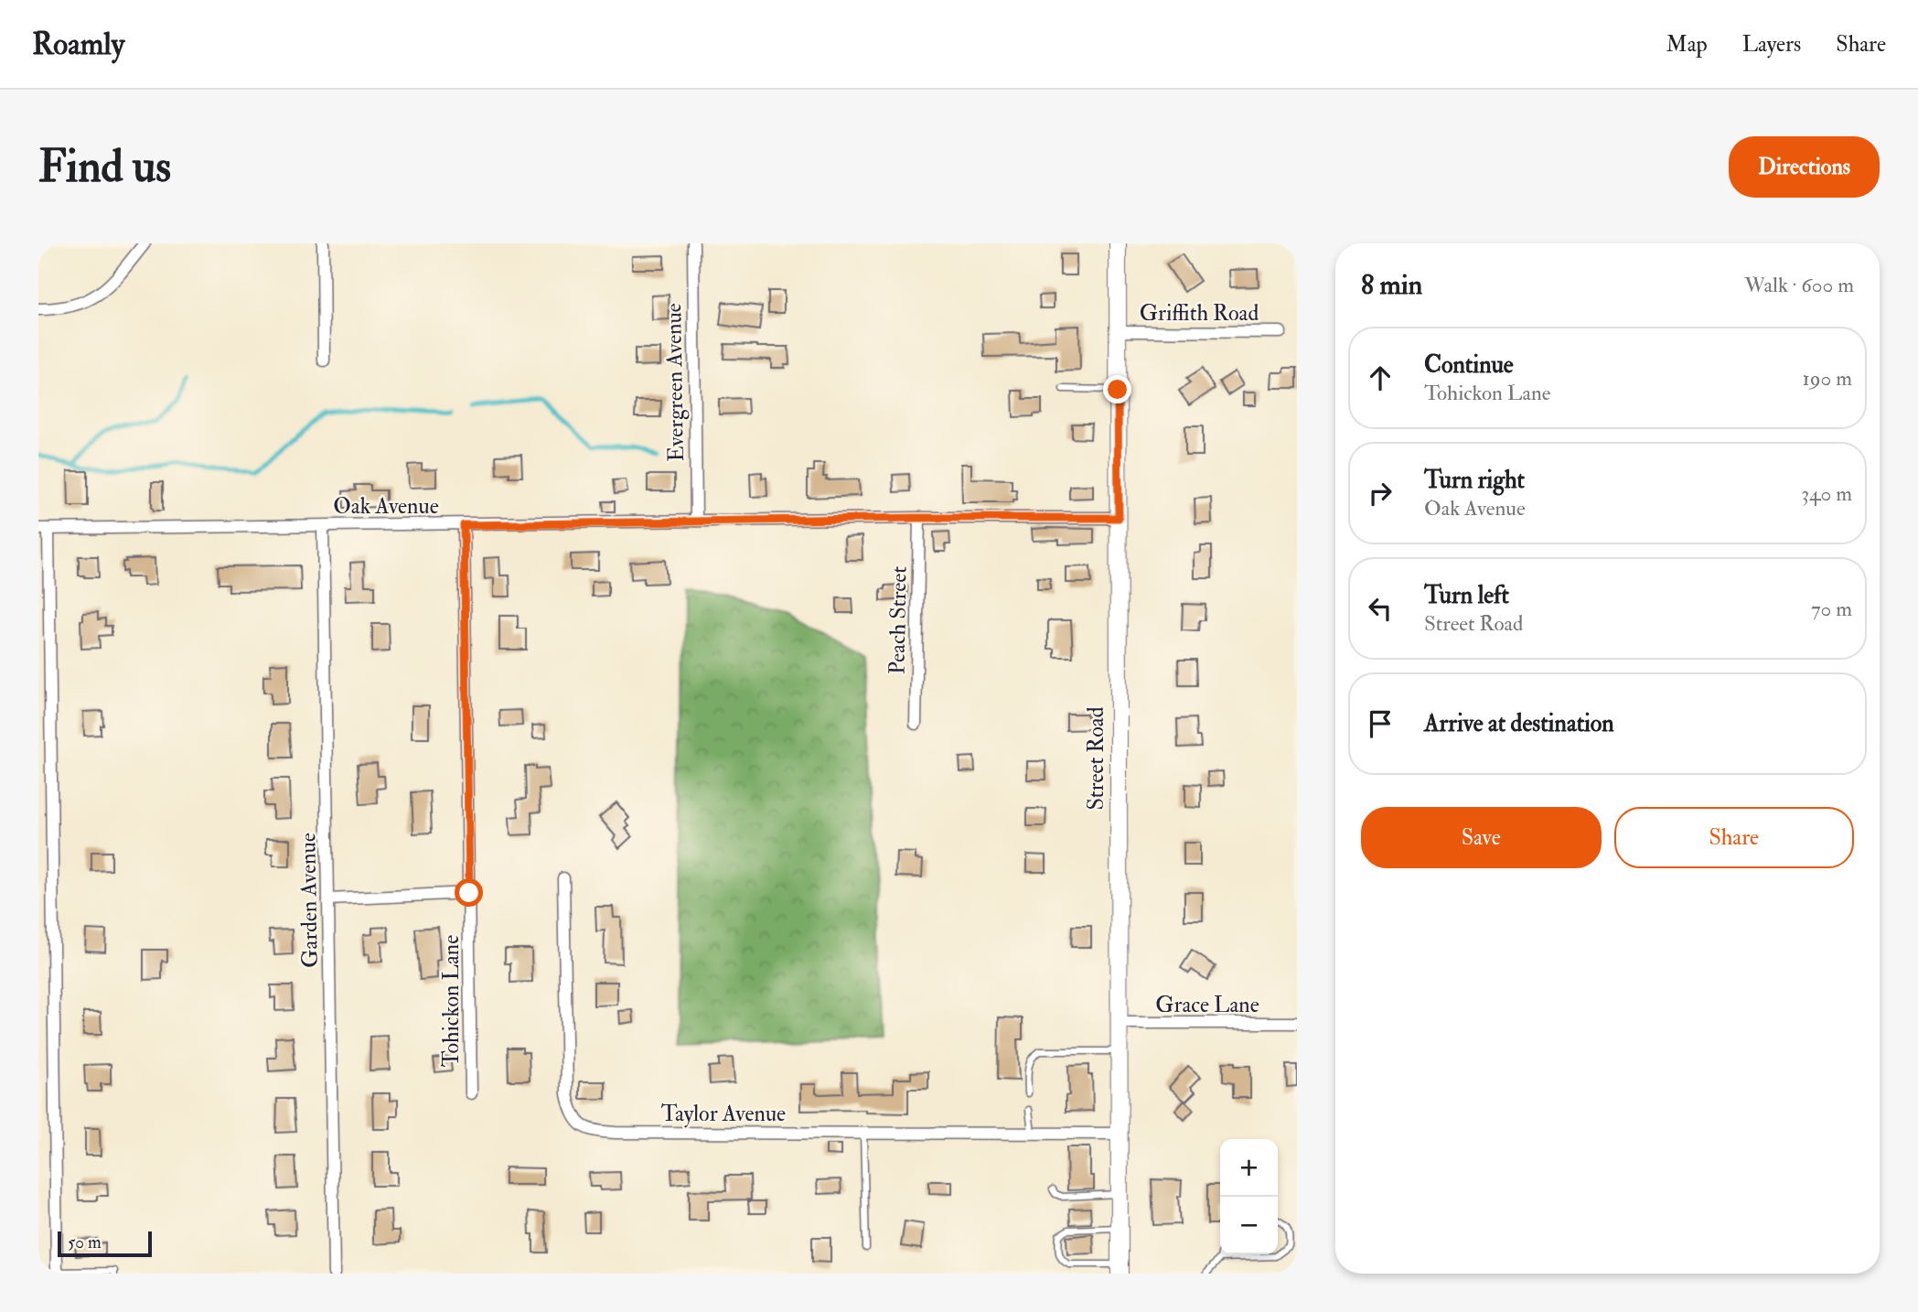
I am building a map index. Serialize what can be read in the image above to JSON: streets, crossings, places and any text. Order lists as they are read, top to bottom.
{
  "streets": {
    "main road": ["Street Road"],
    "street": [
      "Griffith Road",
      "Evergreen Avenue",
      "Oak Avenue",
      "Peach Street",
      "Garden Avenue",
      "Tohickon Lane",
      "Grace Lane",
      "Taylor Avenue"
    ]
  },
  "crossings": [
    ["Griffith Road", "Street Road"],
    ["Evergreen Avenue", "Oak Avenue"],
    ["Oak Avenue", "Peach Street"],
    ["Oak Avenue", "Street Road"],
    ["Oak Avenue", "Garden Avenue"],
    ["Oak Avenue", "Tohickon Lane"],
    ["Street Road", "Grace Lane"],
    ["Street Road", "Taylor Avenue"]
  ],
  "scale_bar": "50 m",
  "page": {
    "header": "Roamly",
    "nav": ["Map", "Layers", "Share"],
    "buttons": [
      "Directions",
      ["Save", "Share"]
    ],
    "title": "Find us",
    "heading": ["8 min", "Walk · 600 m"],
    "list": [
      ["Continue", "Tohickon Lane", "190 m"],
      ["Turn right", "Oak Avenue", "340 m"],
      ["Turn left", "Street Road", "70 m"],
      "Arrive at destination"
    ],
    "map_buttons": ["+", "−"],
    "scale": "50 m"
  }
}
